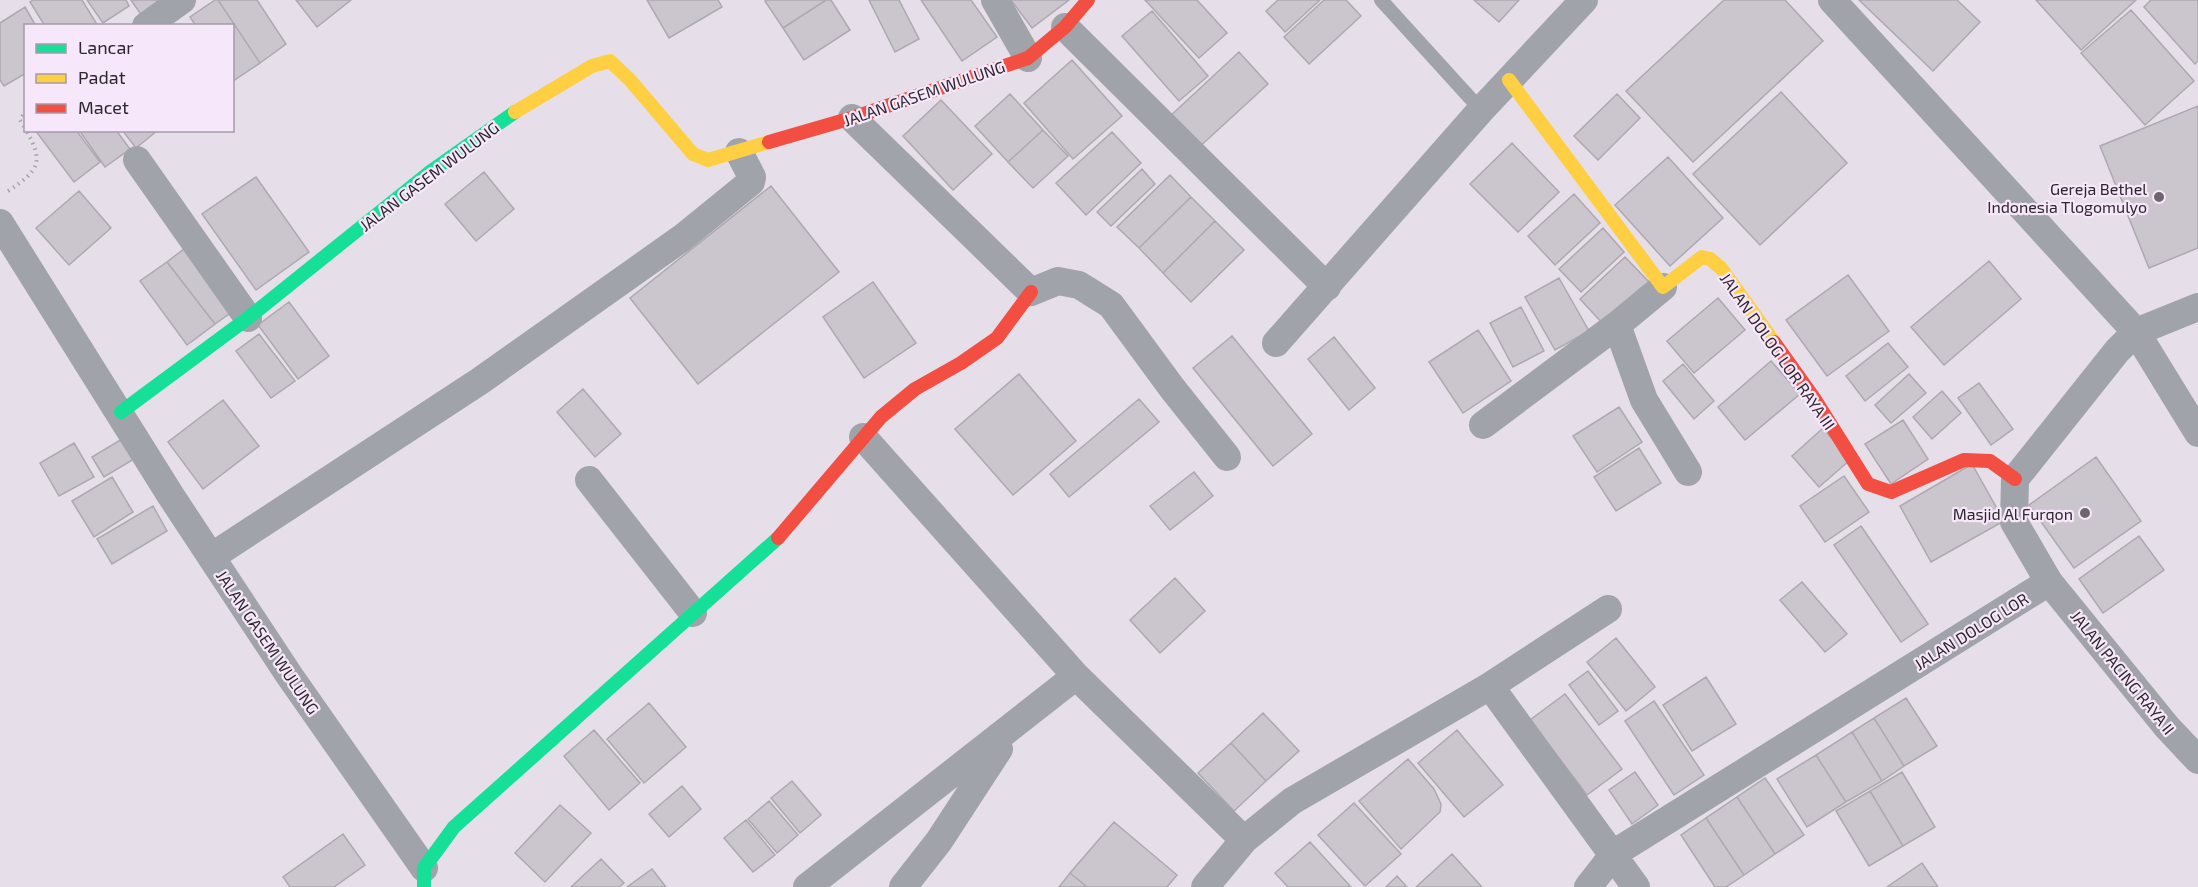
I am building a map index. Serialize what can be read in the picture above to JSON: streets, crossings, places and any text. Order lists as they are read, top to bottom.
{
  "streets": {
    "street": [
      "JALAN GASEM WULUNG",
      "JALAN DOLOG LOR RAYA III",
      "JALAN DOLOG LOR",
      "JALAN PACING RAYA II"
    ]
  },
  "crossings": [
    ["JALAN DOLOG LOR", "JALAN PACING RAYA II"]
  ],
  "places": ["Gereja Bethel Indonesia Tlogomulyo", "Masjid Al Furqon"],
  "legend": ["Lancar", "Padat", "Macet"]
}
